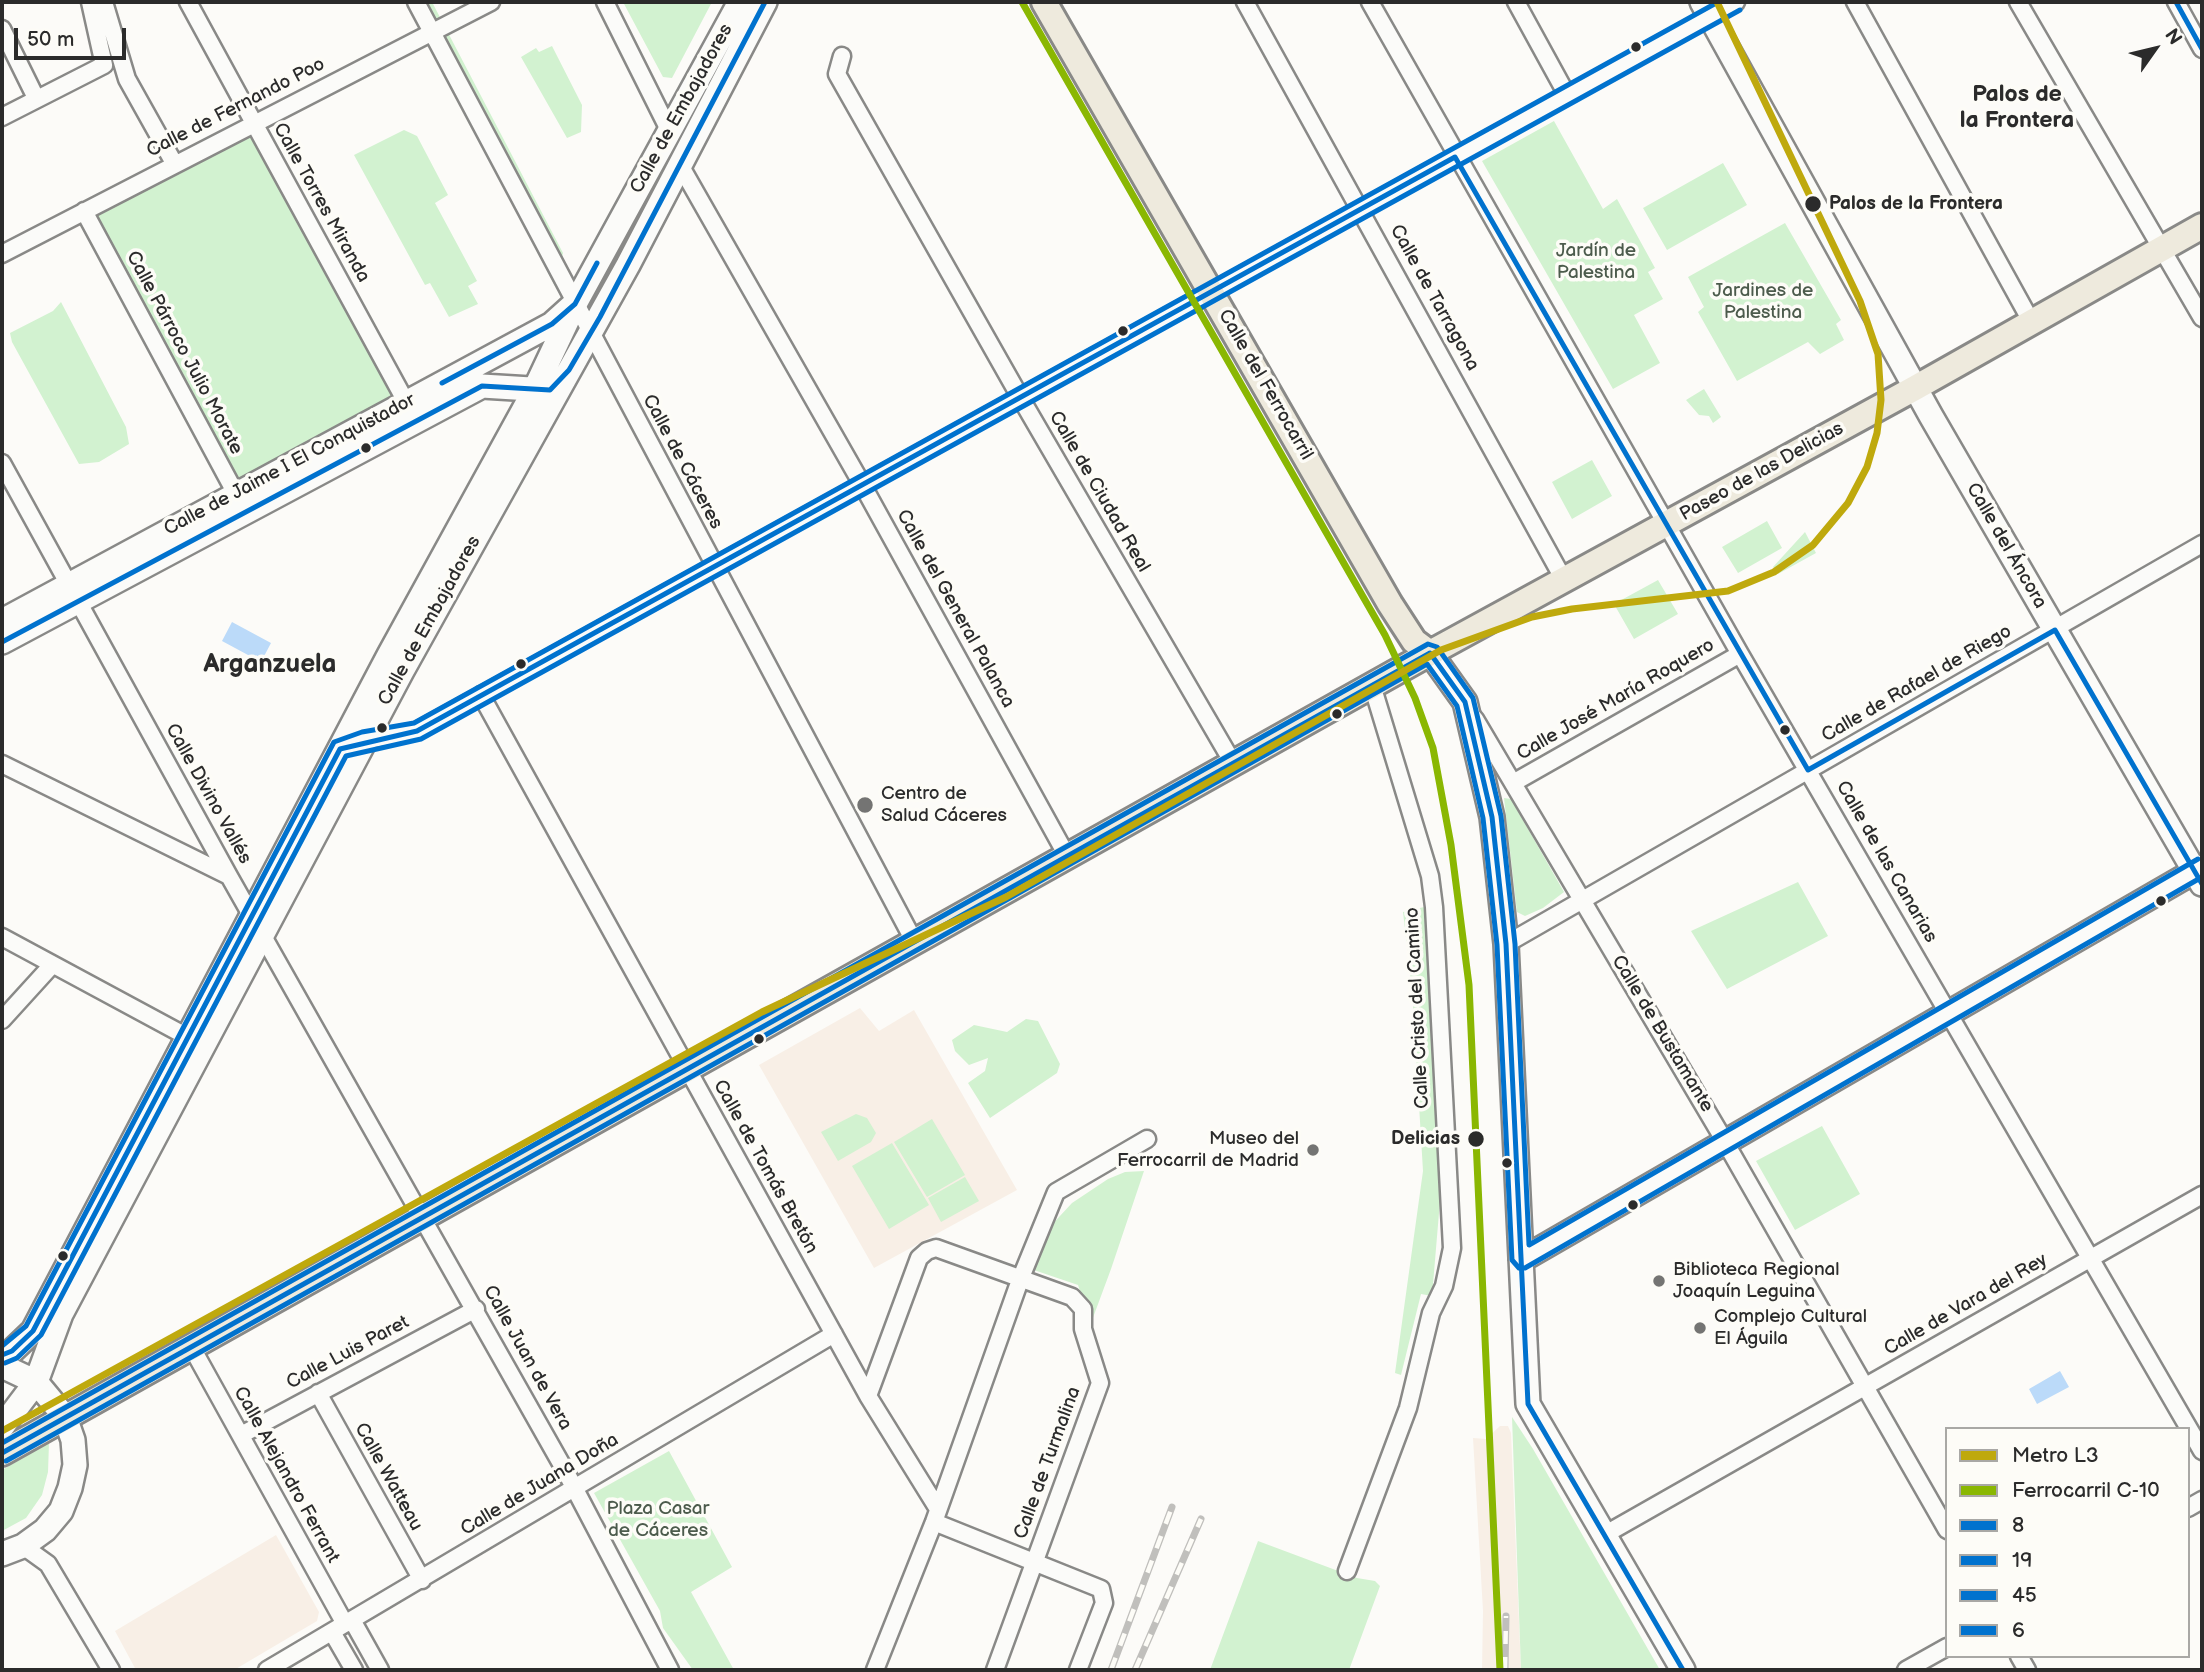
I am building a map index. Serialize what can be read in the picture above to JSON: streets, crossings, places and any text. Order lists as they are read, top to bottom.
{
  "streets": {
    "main road": [
      "Calle de Embajadores",
      "Calle del Ferrocarril",
      "Calle de Jaime I El Conquistador",
      "Paseo de las Delicias",
      "Calle del Áncora",
      "Calle de Bustamante"
    ],
    "street": [
      "Calle de Fernando Poo",
      "Calle Torres Miranda",
      "Calle de Tarragona",
      "Calle Párroco Julio Morate",
      "Calle de Cáceres",
      "Calle de Ciudad Real",
      "Calle del General Palanca",
      "Calle de Rafael de Riego",
      "Calle José María Roquero",
      "Calle Divino Vallés",
      "Calle de las Canarias",
      "Calle Cristo del Camino",
      "Calle de Tomás Bretón",
      "Calle de Vara del Rey",
      "Calle Luis Paret",
      "Calle Juan de Vera",
      "Calle de Turmalina",
      "Calle Alejandro Ferrant",
      "Calle Watteau",
      "Calle de Juana Doña"
    ]
  },
  "crossings": [
    ["Calle de Fernando Poo", "Calle Torres Miranda"],
    ["Calle de Fernando Poo", "Calle Párroco Julio Morate"],
    ["Calle de Fernando Poo", "Calle de Cáceres"],
    ["Calle de Embajadores", "Calle de Cáceres"],
    ["Calle de Embajadores", "Calle de Jaime I El Conquistador"],
    ["Calle de Embajadores", "Calle del General Palanca"],
    ["Calle de Embajadores", "Calle Divino Vallés"],
    ["Calle Torres Miranda", "Calle de Jaime I El Conquistador"],
    ["Calle de Tarragona", "Paseo de las Delicias"],
    ["Calle Párroco Julio Morate", "Calle de Jaime I El Conquistador"],
    ["Calle del Ferrocarril", "Paseo de las Delicias"],
    ["Calle del Ferrocarril", "Calle de Bustamante"],
    ["Calle de Cáceres", "Calle de Jaime I El Conquistador"],
    ["Calle de Cáceres", "Paseo de las Delicias"],
    ["Calle de Jaime I El Conquistador", "Calle Divino Vallés"],
    ["Paseo de las Delicias", "Calle de Ciudad Real"],
    ["Paseo de las Delicias", "Calle del Áncora"],
    ["Paseo de las Delicias", "Calle del General Palanca"],
    ["Paseo de las Delicias", "Calle Divino Vallés"],
    ["Paseo de las Delicias", "Calle de las Canarias"],
    ["Paseo de las Delicias", "Calle Cristo del Camino"],
    ["Paseo de las Delicias", "Calle de Bustamante"],
    ["Paseo de las Delicias", "Calle de Tomás Bretón"],
    ["Paseo de las Delicias", "Calle Juan de Vera"],
    ["Paseo de las Delicias", "Calle Alejandro Ferrant"],
    ["Calle del Áncora", "Calle de Rafael de Riego"],
    ["Calle de Rafael de Riego", "Calle de las Canarias"],
    ["Calle de Rafael de Riego", "Calle de Bustamante"],
    ["Calle José María Roquero", "Calle de las Canarias"],
    ["Calle José María Roquero", "Calle de Bustamante"],
    ["Calle Divino Vallés", "Calle Juan de Vera"],
    ["Calle de las Canarias", "Calle de Vara del Rey"],
    ["Calle de Bustamante", "Calle de Vara del Rey"],
    ["Calle de Tomás Bretón", "Calle de Turmalina"],
    ["Calle de Tomás Bretón", "Calle de Juana Doña"],
    ["Calle Luis Paret", "Calle Juan de Vera"],
    ["Calle Luis Paret", "Calle Alejandro Ferrant"],
    ["Calle Luis Paret", "Calle Watteau"],
    ["Calle Juan de Vera", "Calle de Juana Doña"],
    ["Calle Alejandro Ferrant", "Calle de Juana Doña"],
    ["Calle Watteau", "Calle de Juana Doña"]
  ],
  "districts": ["Palos de la Frontera", "Arganzuela"],
  "parks": ["Jardín de Palestina", "Jardines de Palestina", "Plaza Casar de Cáceres"],
  "places": [
    "Palos de la Frontera",
    "Centro de Salud Cáceres",
    "Delicias",
    "Museo del Ferrocarril de Madrid",
    "Biblioteca Regional Joaquín Leguina",
    "Complejo Cultural El Águila"
  ],
  "lines": [
    "metro line L3",
    "rail line C-10",
    "transit line 45",
    "transit line 6",
    "transit line 19",
    "transit line 8"
  ],
  "legend": [
    "Metro L3",
    "Ferrocarril C-10",
    "8",
    "19",
    "45",
    "6"
  ],
  "scale_bar": "50 m",
  "north": "top right"
}
